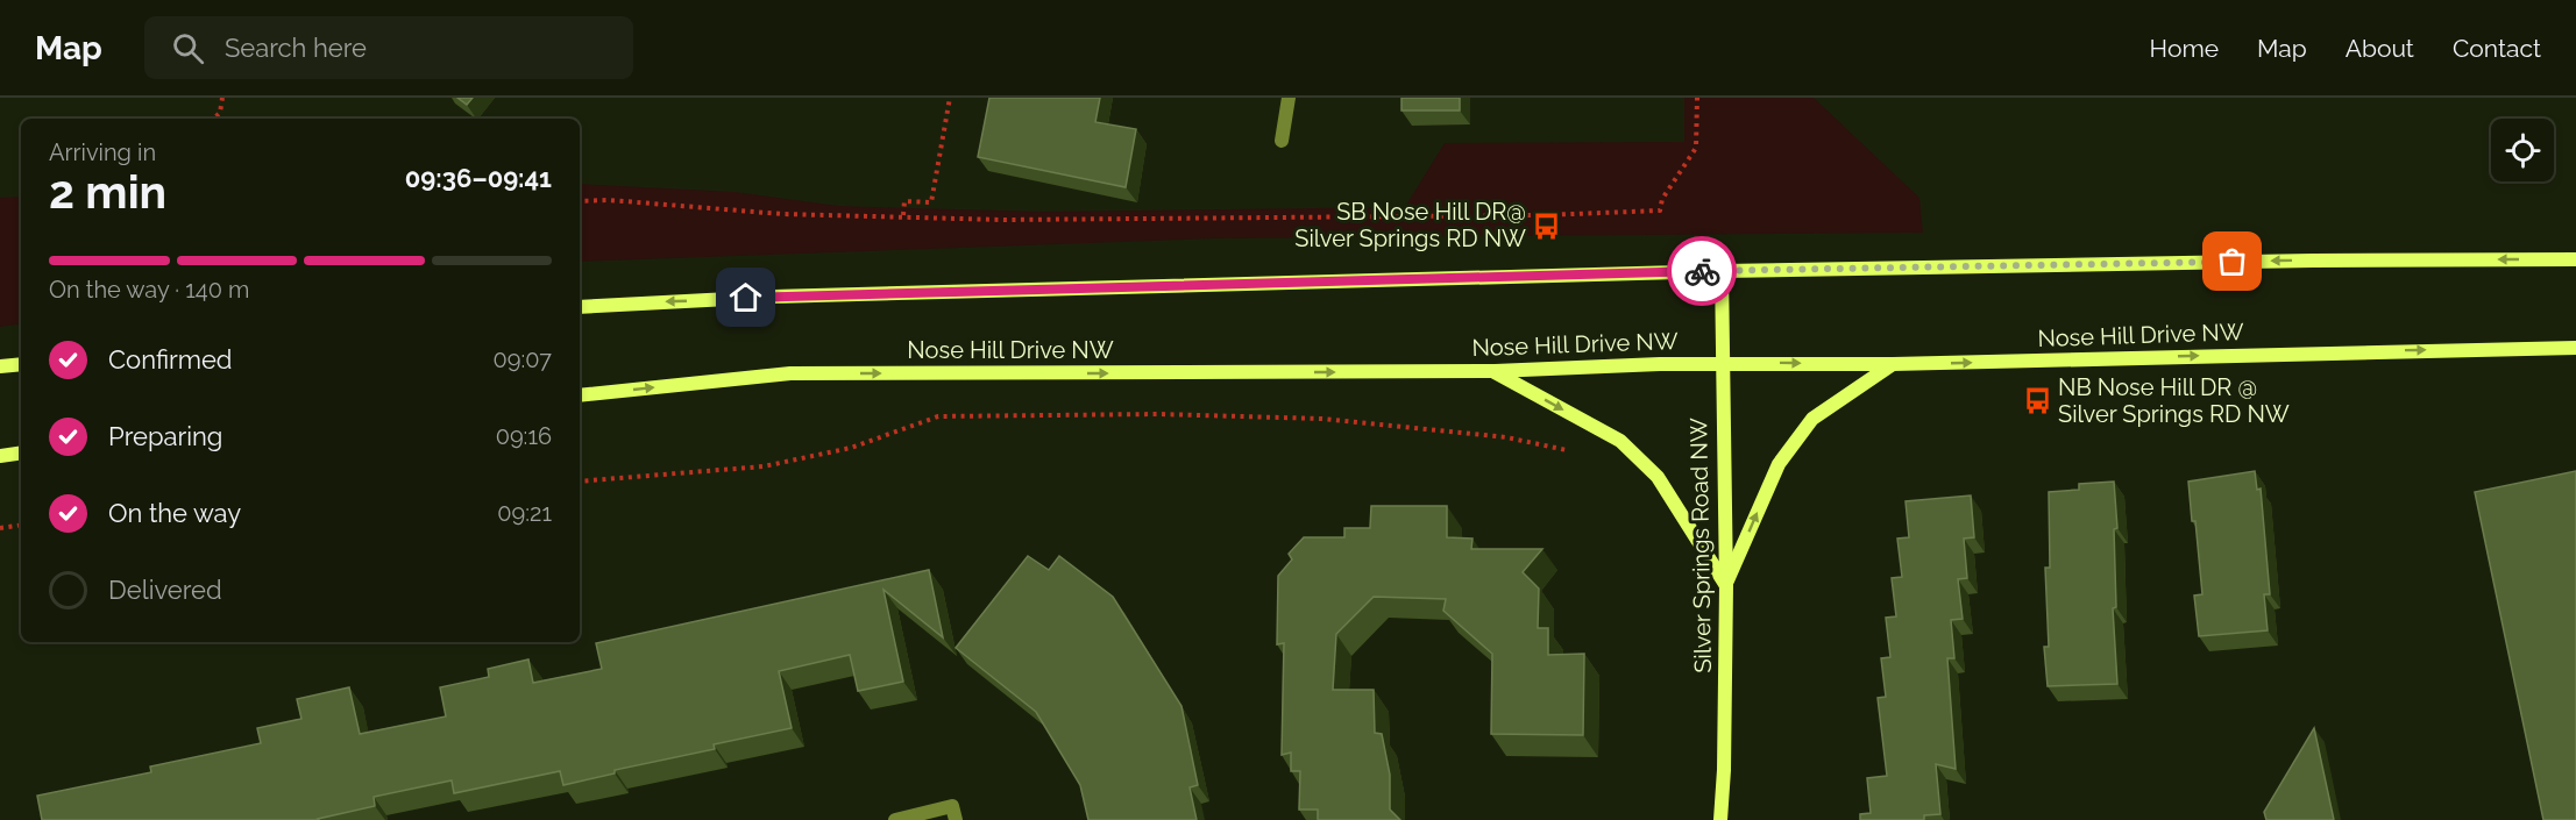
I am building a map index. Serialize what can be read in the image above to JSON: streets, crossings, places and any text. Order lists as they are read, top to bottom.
{
  "streets": {
    "main road": ["Nose Hill Drive NW", "Silver Springs Road NW"]
  },
  "crossings": [
    ["Nose Hill Drive NW", "Silver Springs Road NW"]
  ],
  "places": {
    "bus stop": ["SB Nose Hill DR@ Silver Springs RD NW", "NB Nose Hill DR @ Silver Springs RD NW"]
  },
  "page": {
    "header": "Map",
    "search": "Search here",
    "nav": [
      "Home",
      "Map",
      "About",
      "Contact"
    ],
    "heading": ["2 min", "Arriving in", "09:36–09:41"],
    "bar": "On the way · 140 m",
    "list": [
      ["Confirmed", "09:07"],
      ["Preparing", "09:16"],
      ["On the way", "09:21"],
      "Delivered"
    ]
  }
}
